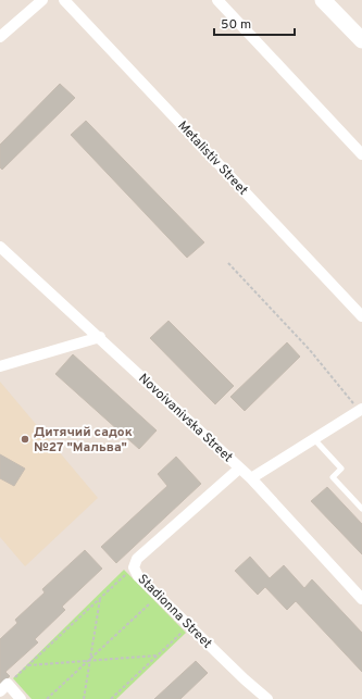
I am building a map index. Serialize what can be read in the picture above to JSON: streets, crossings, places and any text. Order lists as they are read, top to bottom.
{
  "streets": {
    "street": ["Metalistiv Street", "Novoivanivska Street", "Stadionna Street"]
  },
  "crossings": [
    ["Novoivanivska Street", "Stadionna Street"]
  ],
  "places": ["Дитячий садок №27 \"Мальва\""],
  "scale_bar": "50 m"
}
